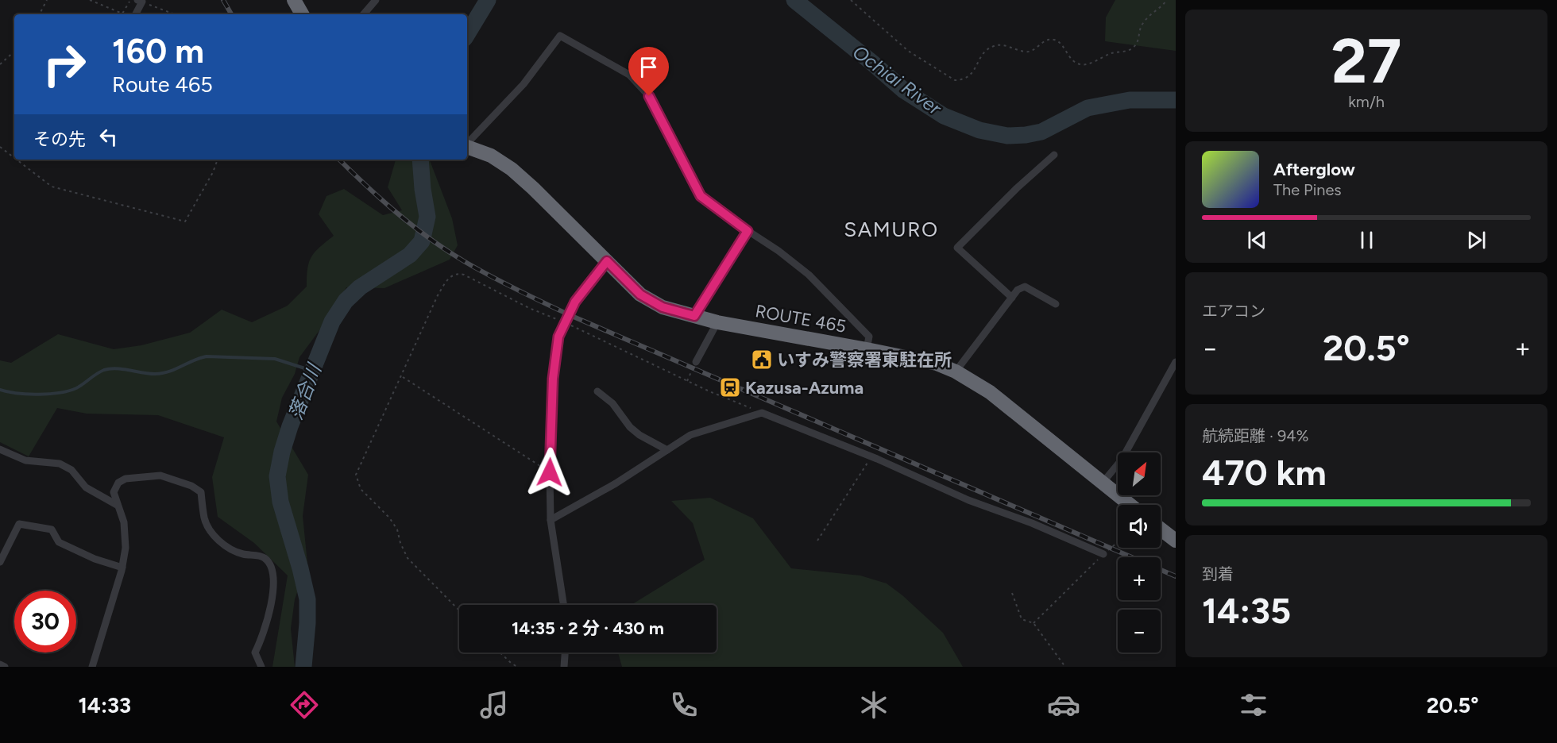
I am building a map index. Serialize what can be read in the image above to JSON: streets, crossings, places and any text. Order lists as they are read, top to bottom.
{
  "streets": {
    "highway": ["ROUTE 465"]
  },
  "districts": ["SAMURO"],
  "water": ["Ochiai River", "落合川"],
  "places": {
    "public building": ["いすみ警察署東駐在所"],
    "station": ["Kazusa-Azuma"]
  },
  "north": "top right",
  "page": {
    "tile": [
      ["27", "km/h"],
      "エアコン",
      ["航続距離 · 94%", "470 km"],
      ["到着", "14:35"]
    ],
    "turn": ["160 m", "Route 465"],
    "then": "その先",
    "song": ["Afterglow", "The Pines"],
    "heat": ["−", "20.5°", "+"],
    "map_buttons": ["+", "−"],
    "limit": "30",
    "trip": "14:35 · 2 分 · 430 m",
    "tabs": ["14:33", "20.5°"]
  }
}
